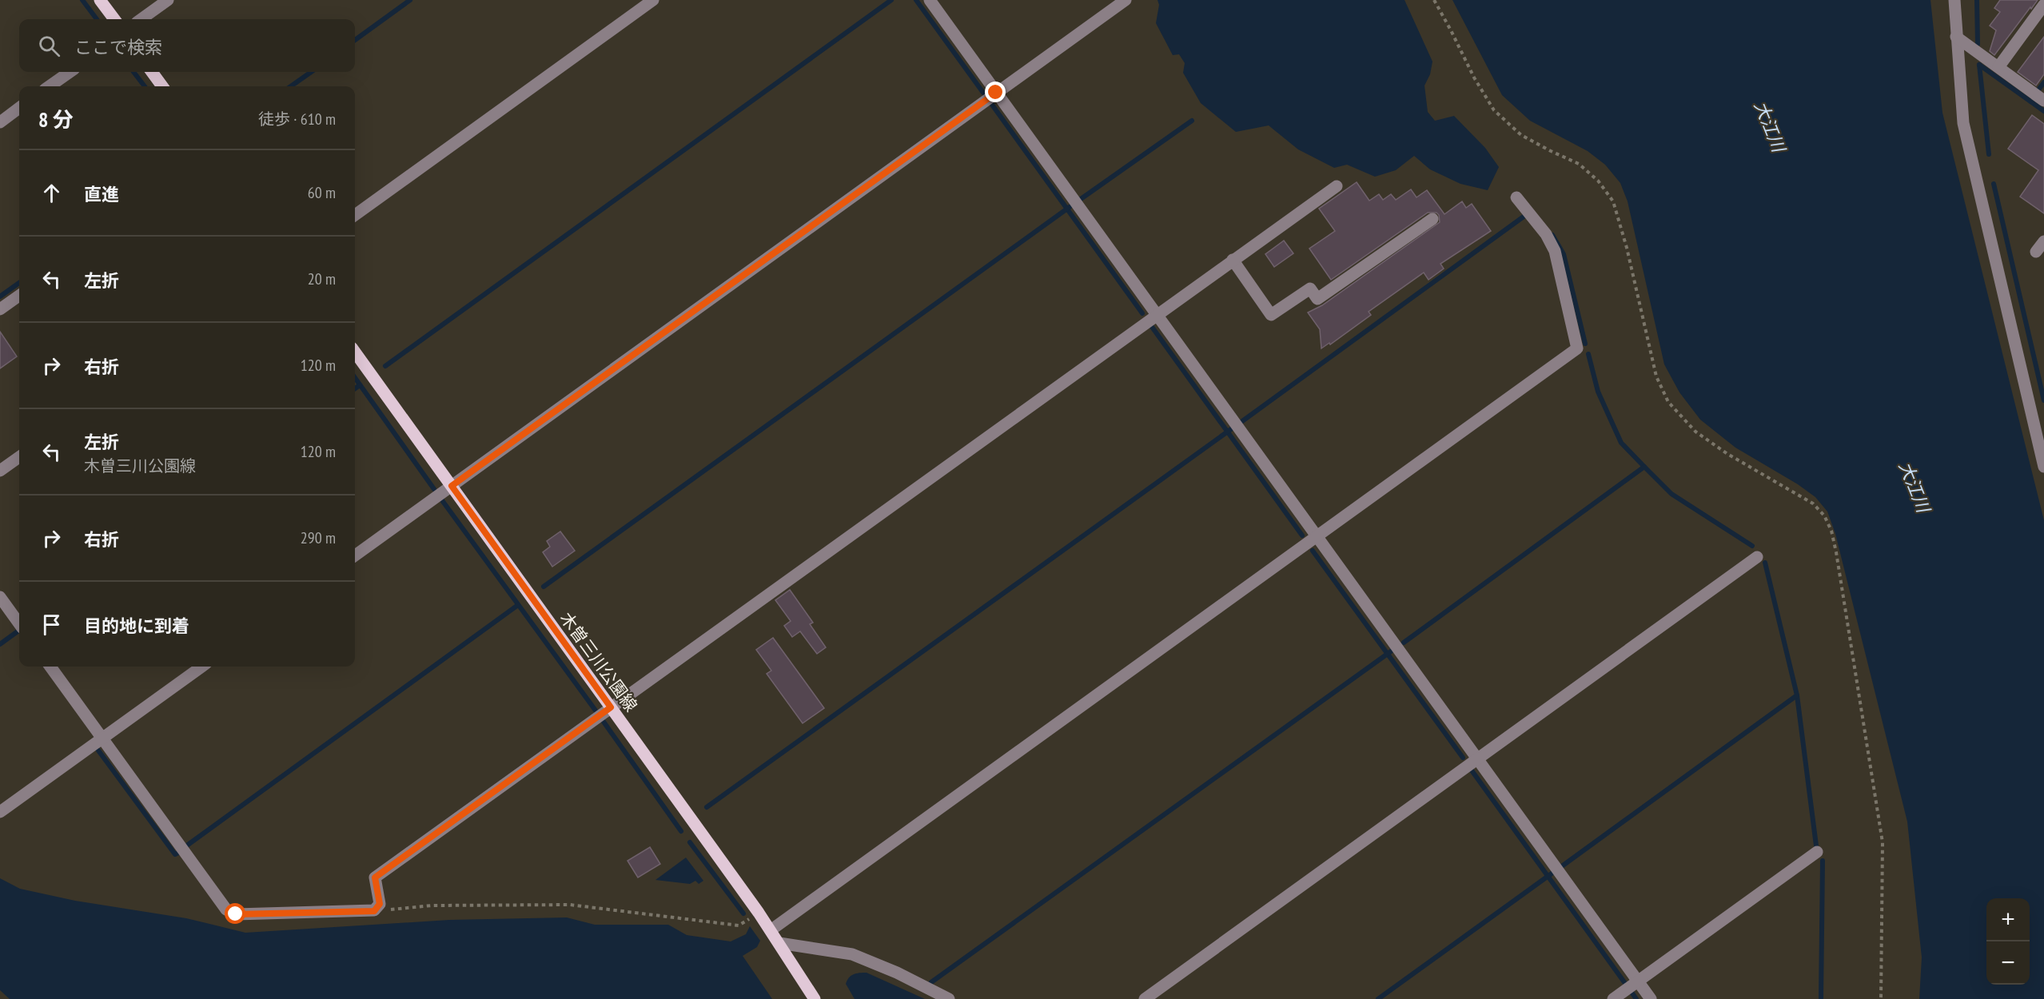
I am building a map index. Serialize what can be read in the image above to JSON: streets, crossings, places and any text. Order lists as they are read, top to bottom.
{
  "streets": {
    "main road": ["木曽三川公園線"]
  },
  "water": ["大江川"],
  "page": {
    "search": "ここで検索",
    "heading": ["8 分", "徒歩 · 610 m"],
    "list": [
      ["直進", "60 m"],
      ["左折", "20 m"],
      ["右折", "120 m"],
      ["左折", "木曽三川公園線", "120 m"],
      ["右折", "290 m"],
      "目的地に到着"
    ],
    "map_buttons": ["+", "−"]
  }
}
